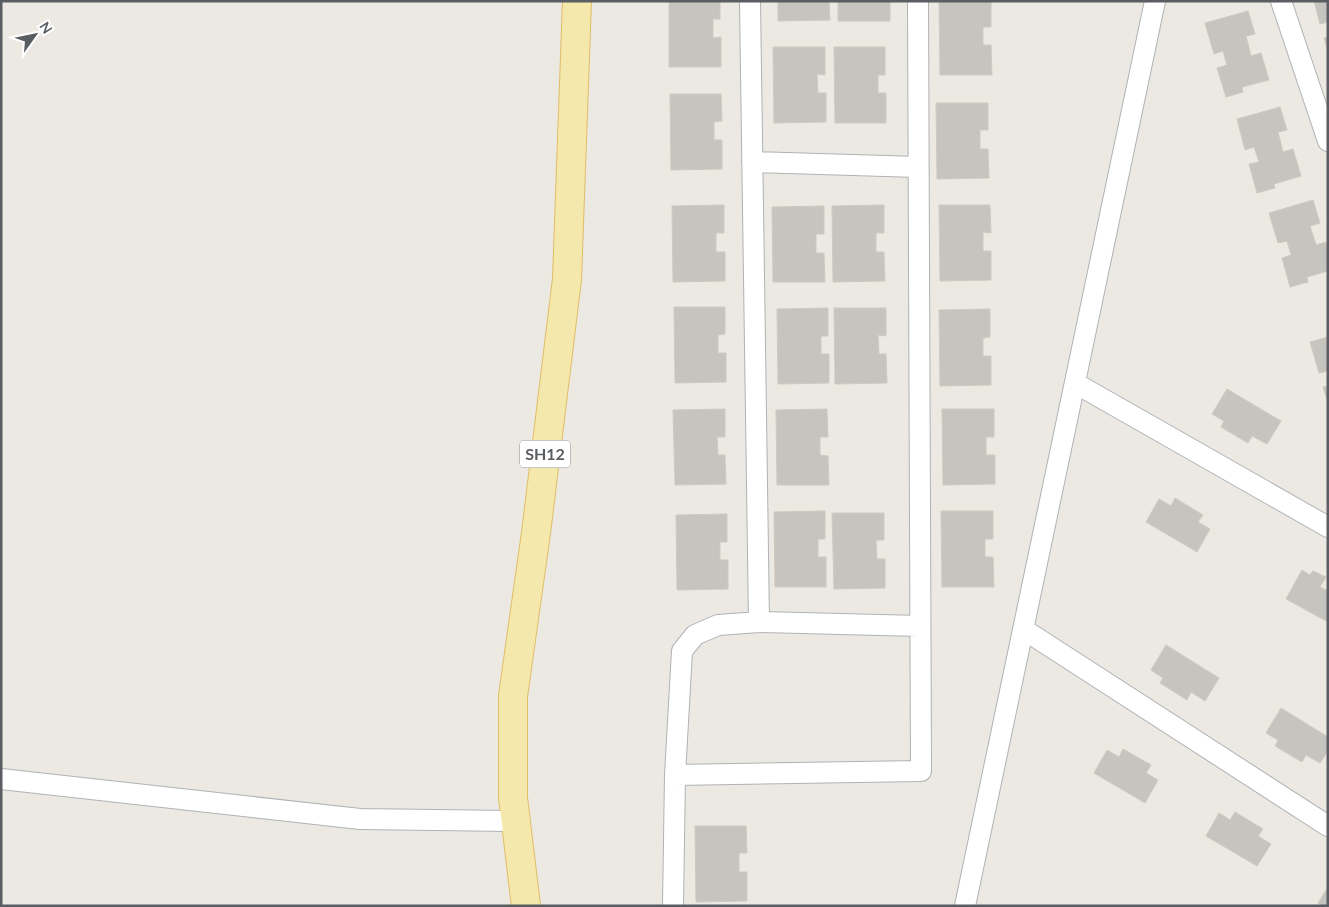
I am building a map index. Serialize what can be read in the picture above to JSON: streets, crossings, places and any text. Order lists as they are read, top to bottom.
{
  "streets": {
    "main road": ["SH12"]
  },
  "north": "top right"
}
